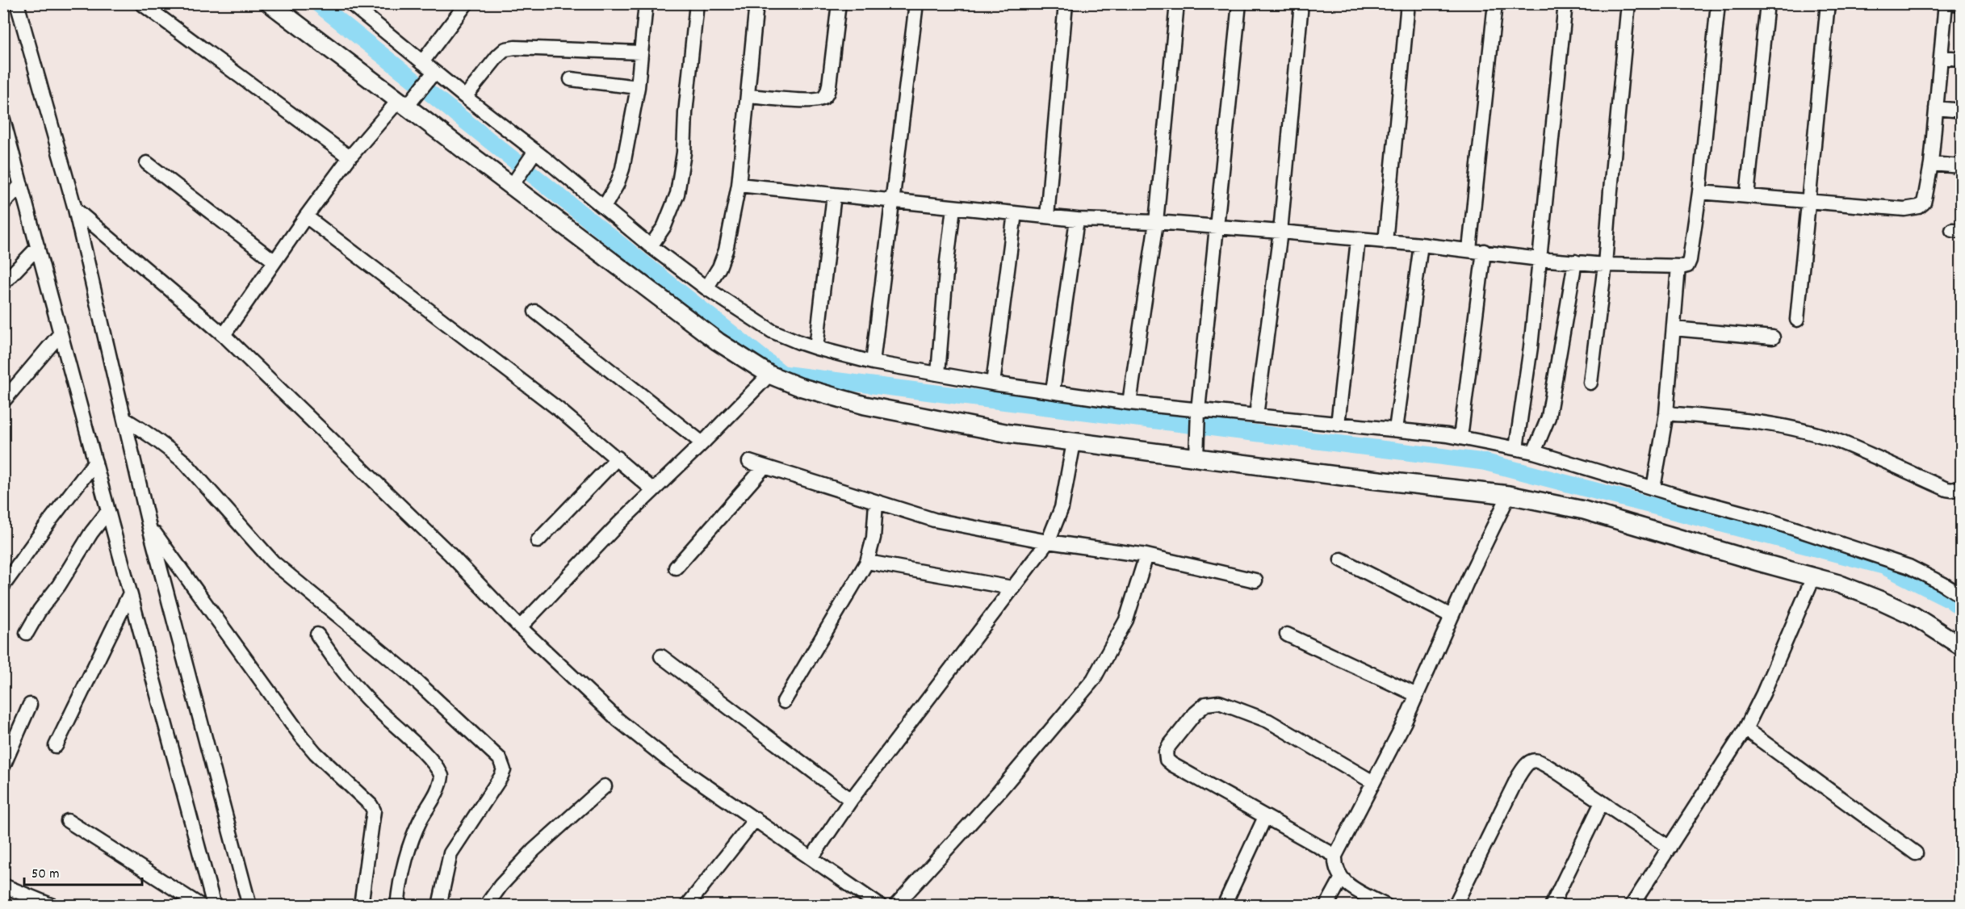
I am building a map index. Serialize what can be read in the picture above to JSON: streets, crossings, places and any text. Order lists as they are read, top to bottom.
{
  "scale_bar": "50 m"
}
